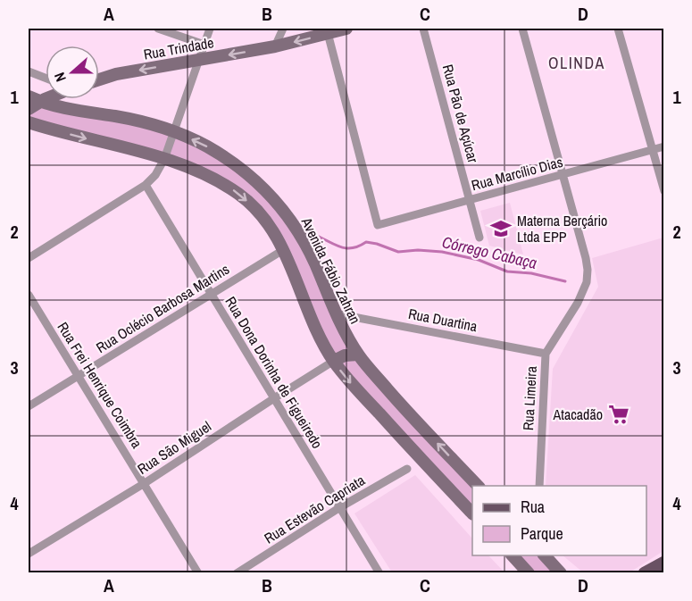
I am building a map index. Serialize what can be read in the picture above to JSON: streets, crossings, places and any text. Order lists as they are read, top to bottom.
{
  "streets": {
    "main road": ["Rua Trindade", "Avenida Fábio Zahran"],
    "street": [
      "Rua Pão de Açúcar",
      "Rua Marcílio Dias",
      "Rua Oclécio Barbosa Martins",
      "Rua Duartina",
      "Rua Dona Dorinha de Figueiredo",
      "Rua Frei Henrique Coimbra",
      "Rua Limeira",
      "Rua São Miguel",
      "Rua Estevão Capriata"
    ]
  },
  "crossings": [
    ["Rua Trindade", "Rua Marcílio Dias"],
    ["Rua Pão de Açúcar", "Rua Marcílio Dias"],
    ["Rua Marcílio Dias", "Rua Limeira"],
    ["Avenida Fábio Zahran", "Rua Duartina"],
    ["Rua Oclécio Barbosa Martins", "Rua Dona Dorinha de Figueiredo"],
    ["Rua Oclécio Barbosa Martins", "Rua Frei Henrique Coimbra"],
    ["Rua Duartina", "Rua Limeira"],
    ["Rua Dona Dorinha de Figueiredo", "Rua São Miguel"],
    ["Rua Dona Dorinha de Figueiredo", "Rua Estevão Capriata"],
    ["Rua Frei Henrique Coimbra", "Rua São Miguel"]
  ],
  "one_way": ["Rua Trindade"],
  "districts": ["OLINDA"],
  "water": ["Córrego Cabaça"],
  "places": {
    "school or university": ["Materna Berçário Ltda EPP"],
    "supermarket": ["Atacadão"]
  },
  "legend": ["Rua", "Parque"],
  "north": "left",
  "grid": {
    "columns": [
      "A",
      "B",
      "C",
      "D"
    ],
    "rows": [
      "1",
      "2",
      "3",
      "4"
    ]
  }
}
